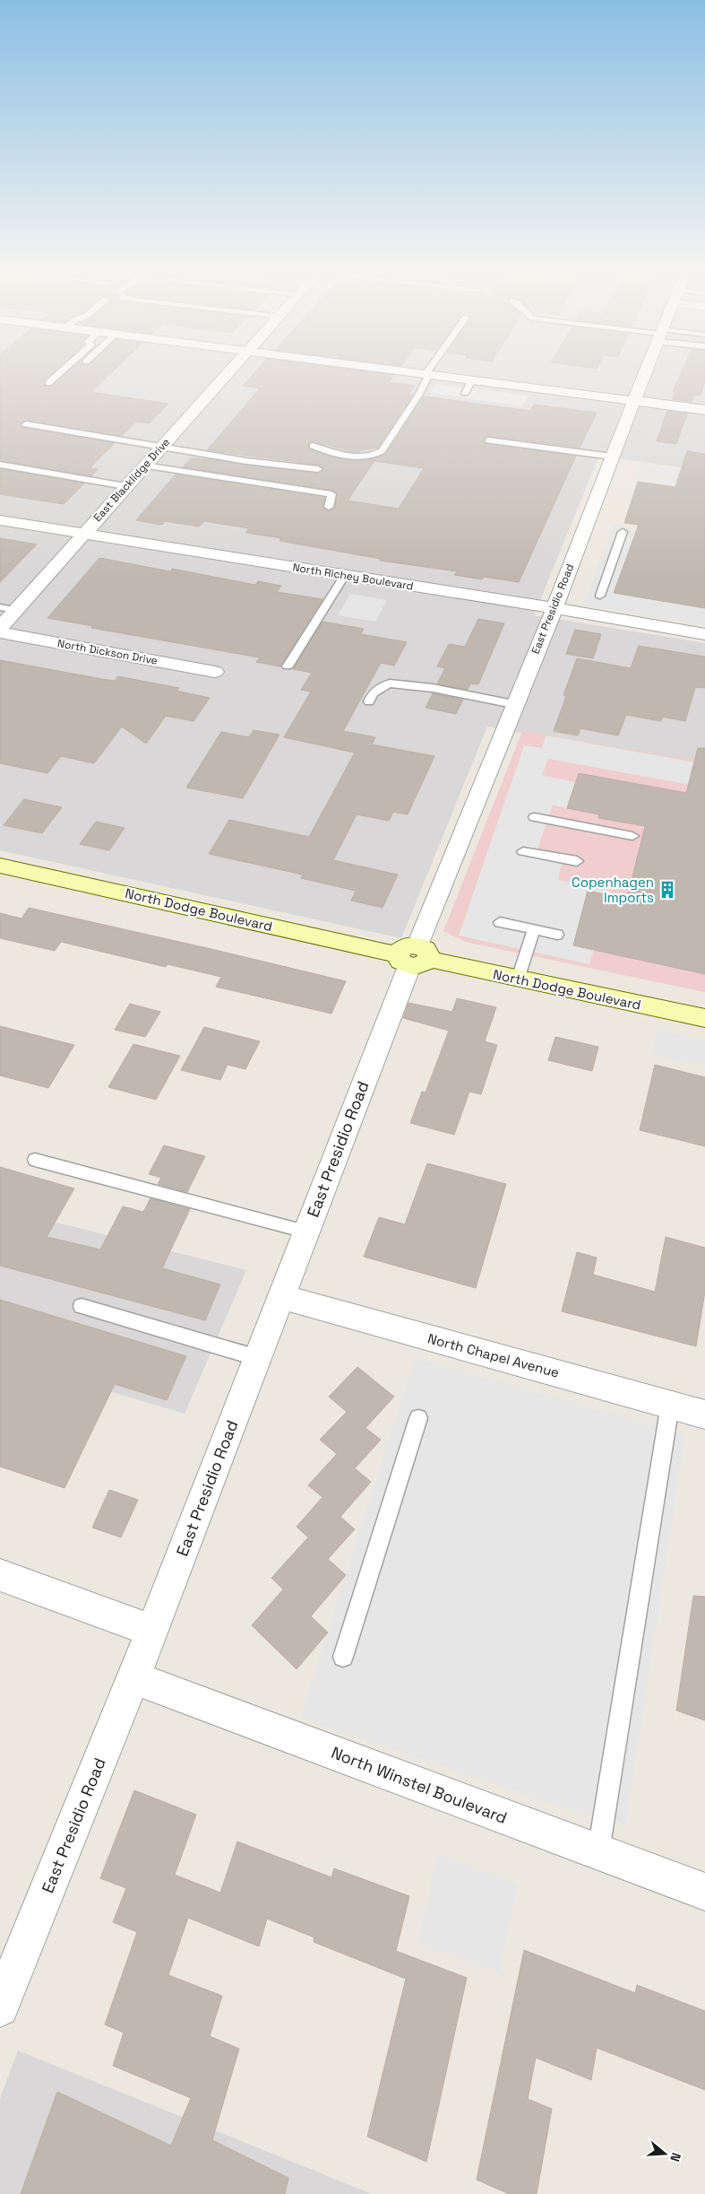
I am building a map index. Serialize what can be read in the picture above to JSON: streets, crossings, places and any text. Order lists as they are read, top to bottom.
{
  "streets": {
    "street": [
      "East Blacklidge Drive",
      "North Richey Boulevard",
      "East Presidio Road",
      "North Dickson Drive",
      "North Dodge Boulevard",
      "North Chapel Avenue",
      "North Winstel Boulevard"
    ]
  },
  "crossings": [
    ["East Blacklidge Drive", "North Richey Boulevard"],
    ["North Richey Boulevard", "East Presidio Road"],
    ["East Presidio Road", "North Dodge Boulevard"],
    ["East Presidio Road", "North Chapel Avenue"],
    ["East Presidio Road", "North Winstel Boulevard"]
  ],
  "places": {
    "building": ["Copenhagen Imports"]
  },
  "north": "right"
}
